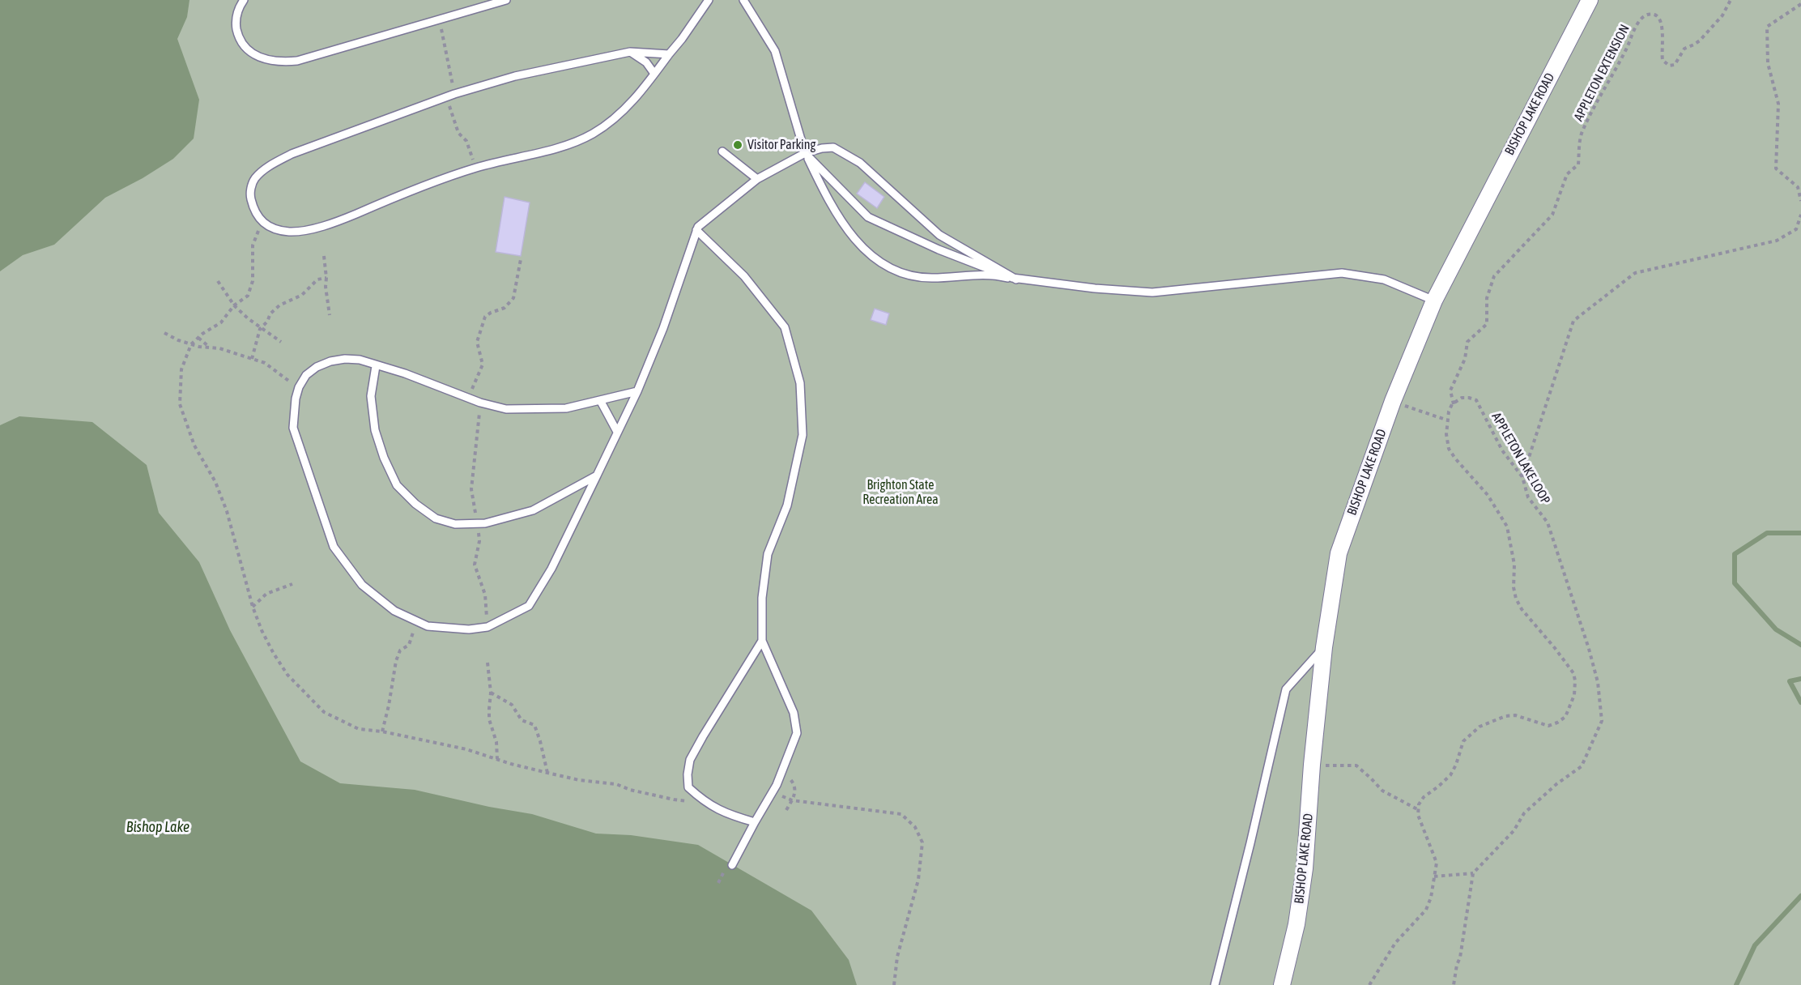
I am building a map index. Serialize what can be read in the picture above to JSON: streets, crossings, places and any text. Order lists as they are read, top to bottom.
{
  "streets": {
    "street": ["BISHOP LAKE ROAD"],
    "path": ["APPLETON EXTENSION", "APPLETON LAKE LOOP"]
  },
  "crossings": [
    ["APPLETON EXTENSION", "APPLETON LAKE LOOP"]
  ],
  "water": ["Bishop Lake"],
  "parks": ["Brighton State Recreation Area"],
  "places": ["Visitor Parking"]
}
